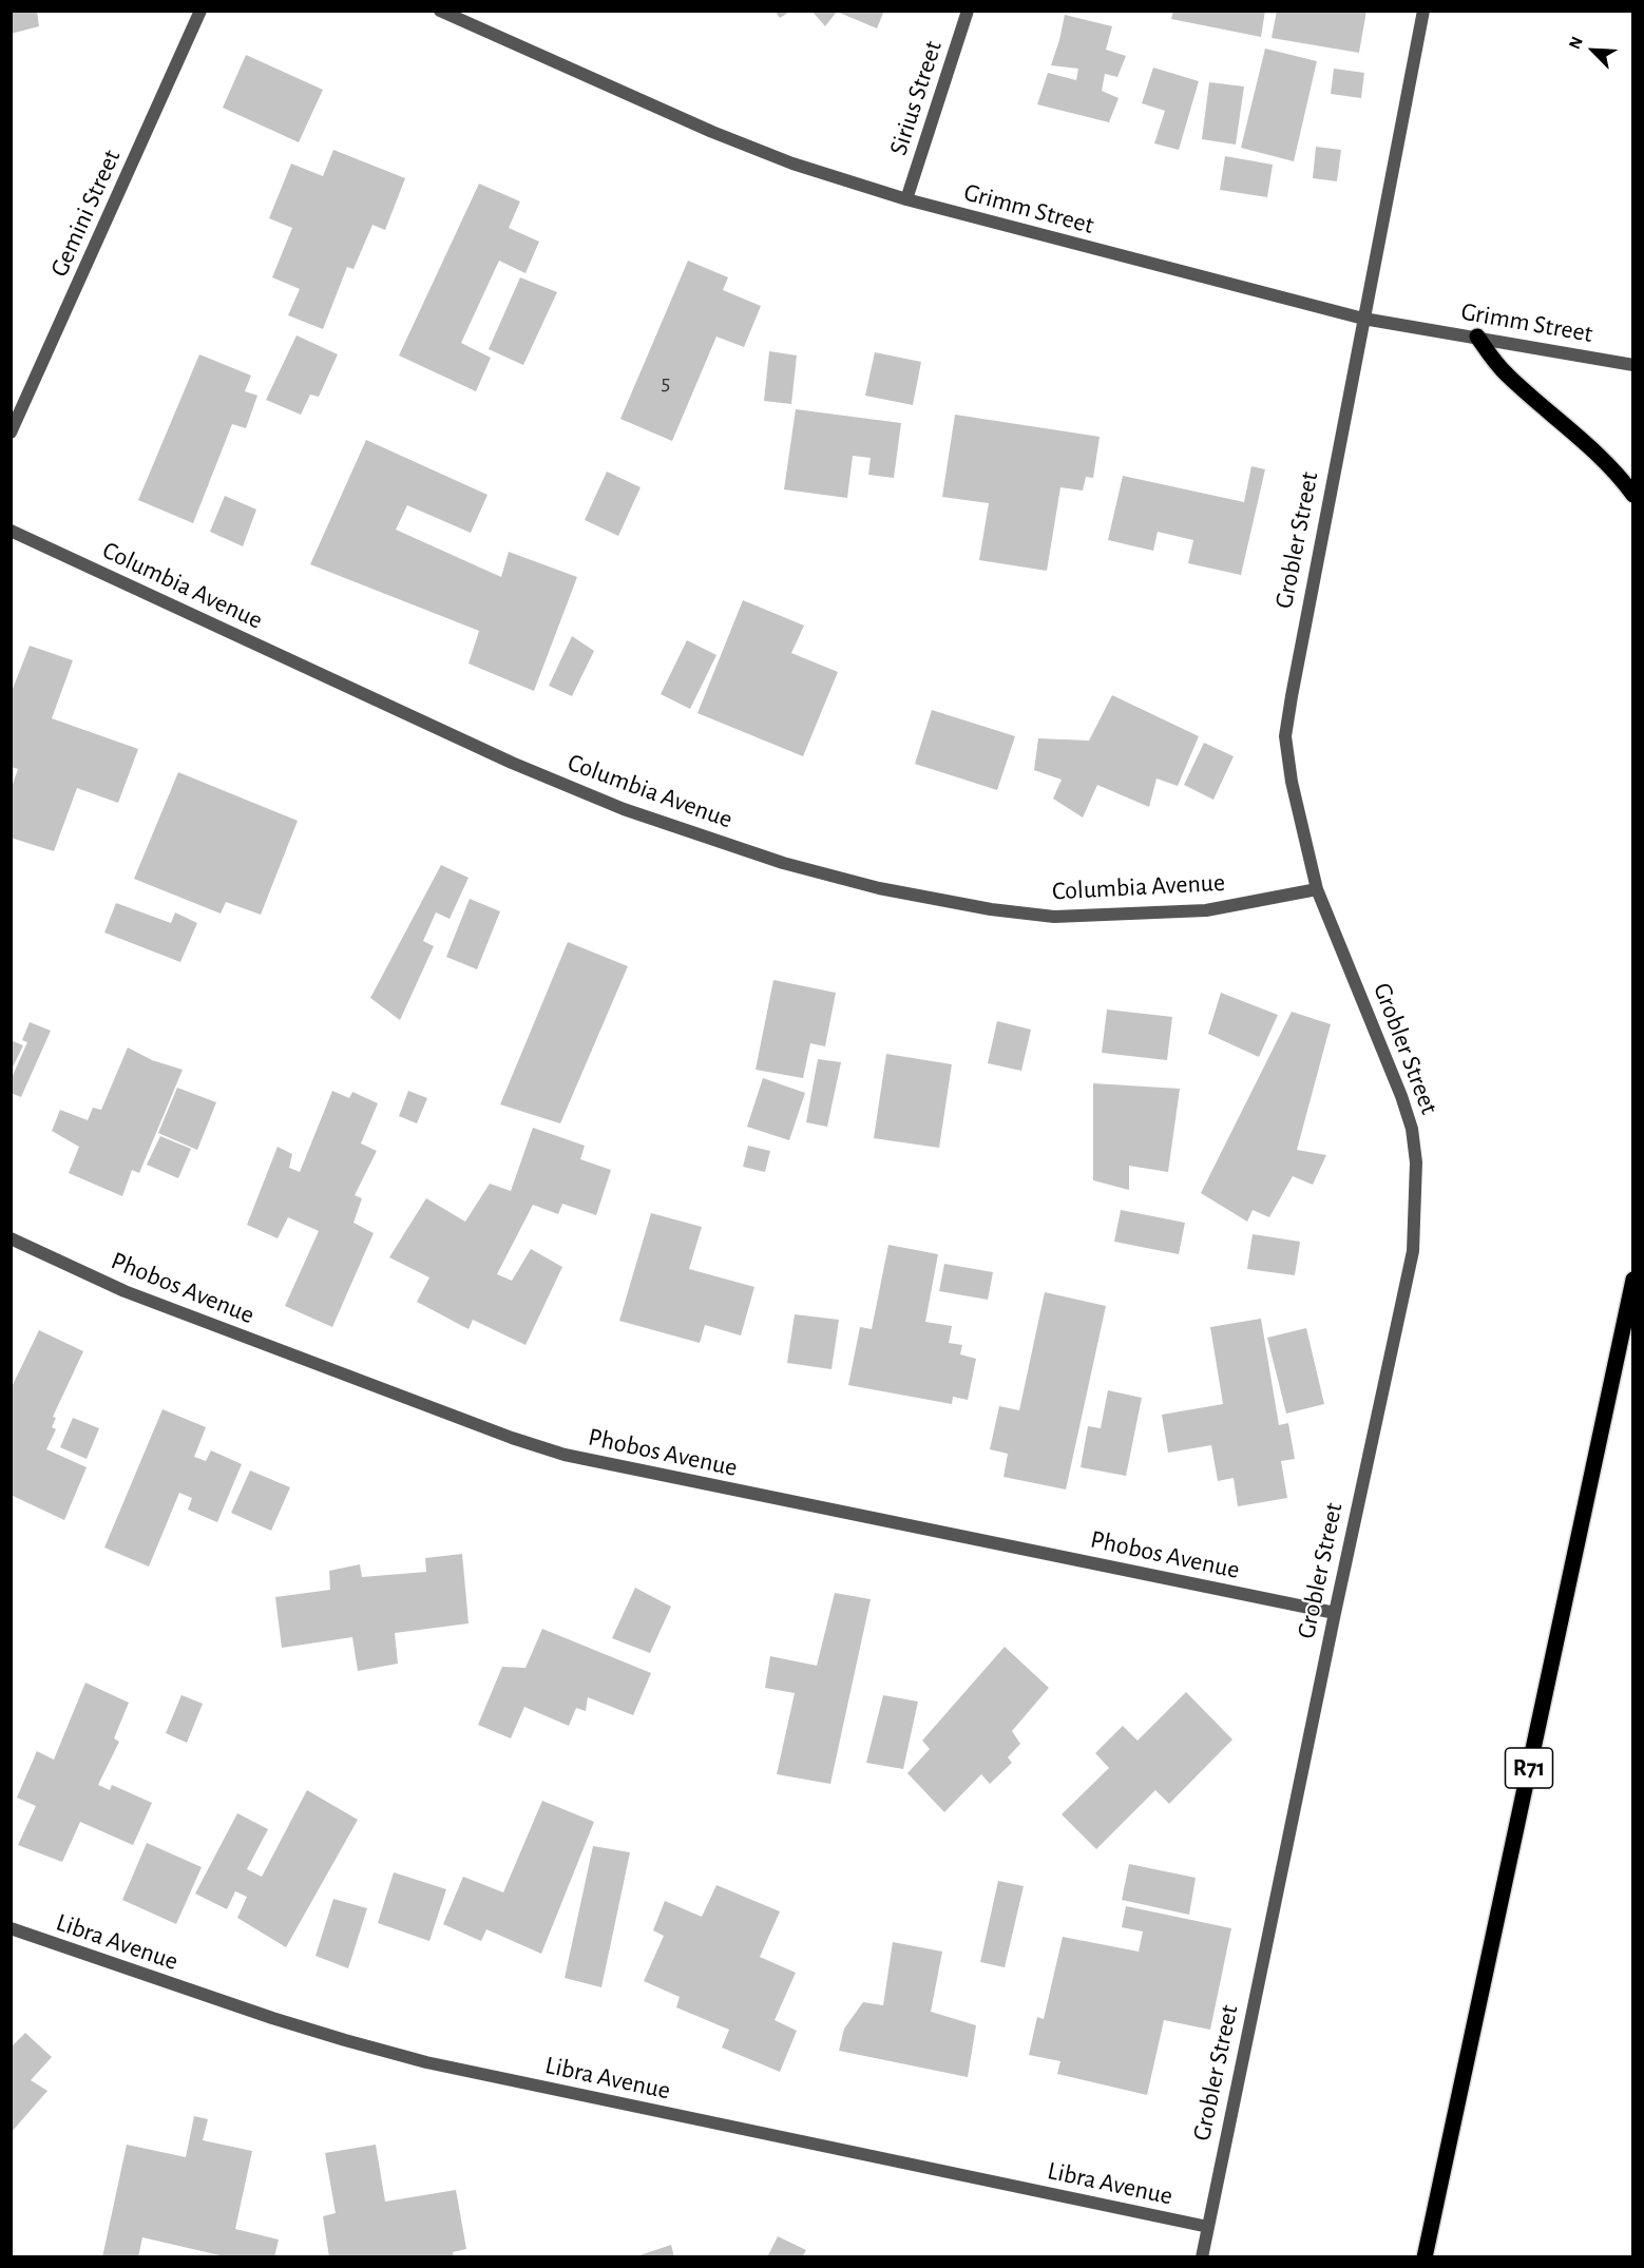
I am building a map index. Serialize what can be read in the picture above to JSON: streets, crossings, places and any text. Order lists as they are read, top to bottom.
{
  "streets": {
    "main road": ["R71"],
    "street": [
      "Sirius Street",
      "Grimm Street",
      "Gemini Street",
      "Grobler Street",
      "Columbia Avenue",
      "Phobos Avenue",
      "Libra Avenue"
    ]
  },
  "crossings": [
    ["Sirius Street", "Grimm Street"],
    ["Grimm Street", "Grobler Street"],
    ["Grobler Street", "Columbia Avenue"],
    ["Grobler Street", "Phobos Avenue"],
    ["Grobler Street", "Libra Avenue"]
  ],
  "house_numbers": ["5"],
  "north": "top left"
}
